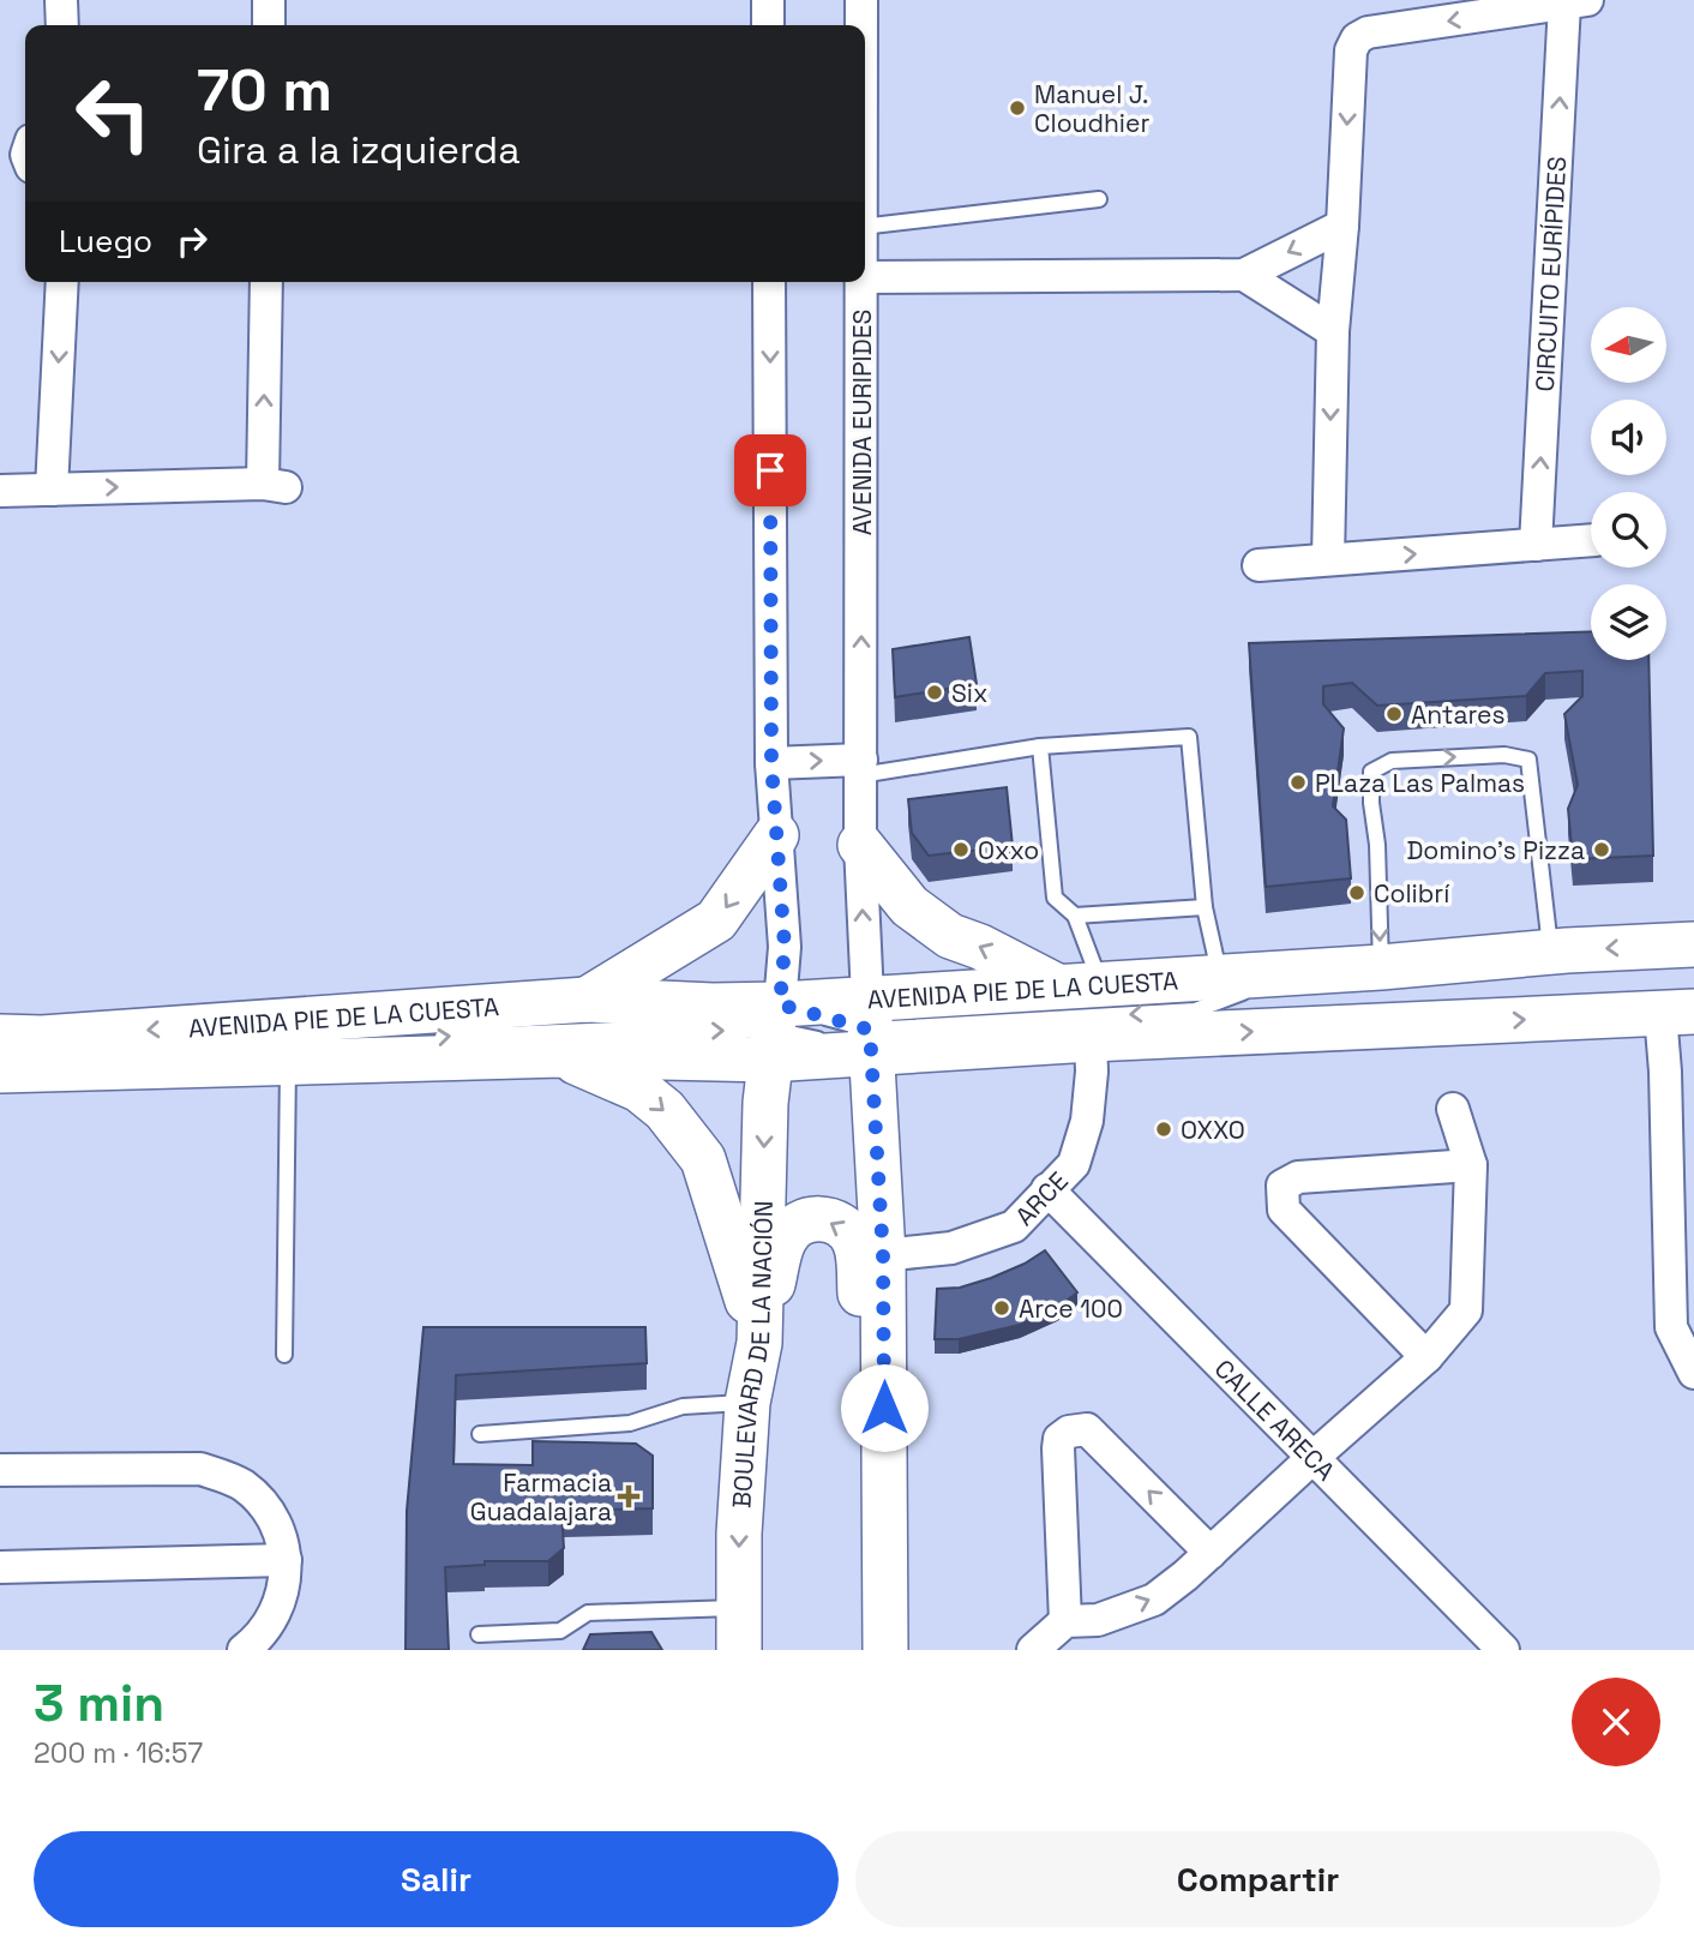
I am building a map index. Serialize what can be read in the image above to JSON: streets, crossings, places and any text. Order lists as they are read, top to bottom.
{
  "streets": {
    "main road": ["AVENIDA PIE DE LA CUESTA", "BOULEVARD DE LA NACIÓN"],
    "street": [
      "CIRCUITO EURÍPIDES",
      "AVENIDA EURIPIDES",
      "ARCE",
      "CALLE ARECA"
    ]
  },
  "crossings": [
    ["AVENIDA EURIPIDES", "AVENIDA PIE DE LA CUESTA"],
    ["AVENIDA PIE DE LA CUESTA", "ARCE"],
    ["AVENIDA PIE DE LA CUESTA", "BOULEVARD DE LA NACIÓN"],
    ["ARCE", "CALLE ARECA"]
  ],
  "places": {
    "other": [
      "Manuel J. Cloudhier",
      "Six",
      "Antares",
      "PLaza Las Palmas",
      "Oxxo",
      "Domino's Pizza",
      "Colibrí",
      "OXXO",
      "Arce 100"
    ],
    "health": ["Farmacia Guadalajara"]
  },
  "north": "left",
  "page": {
    "turn": ["70 m", "Gira a la izquierda"],
    "then": "Luego",
    "heading": ["3 min", "200 m · 16:57"],
    "buttons": ["Salir", "Compartir"]
  }
}
